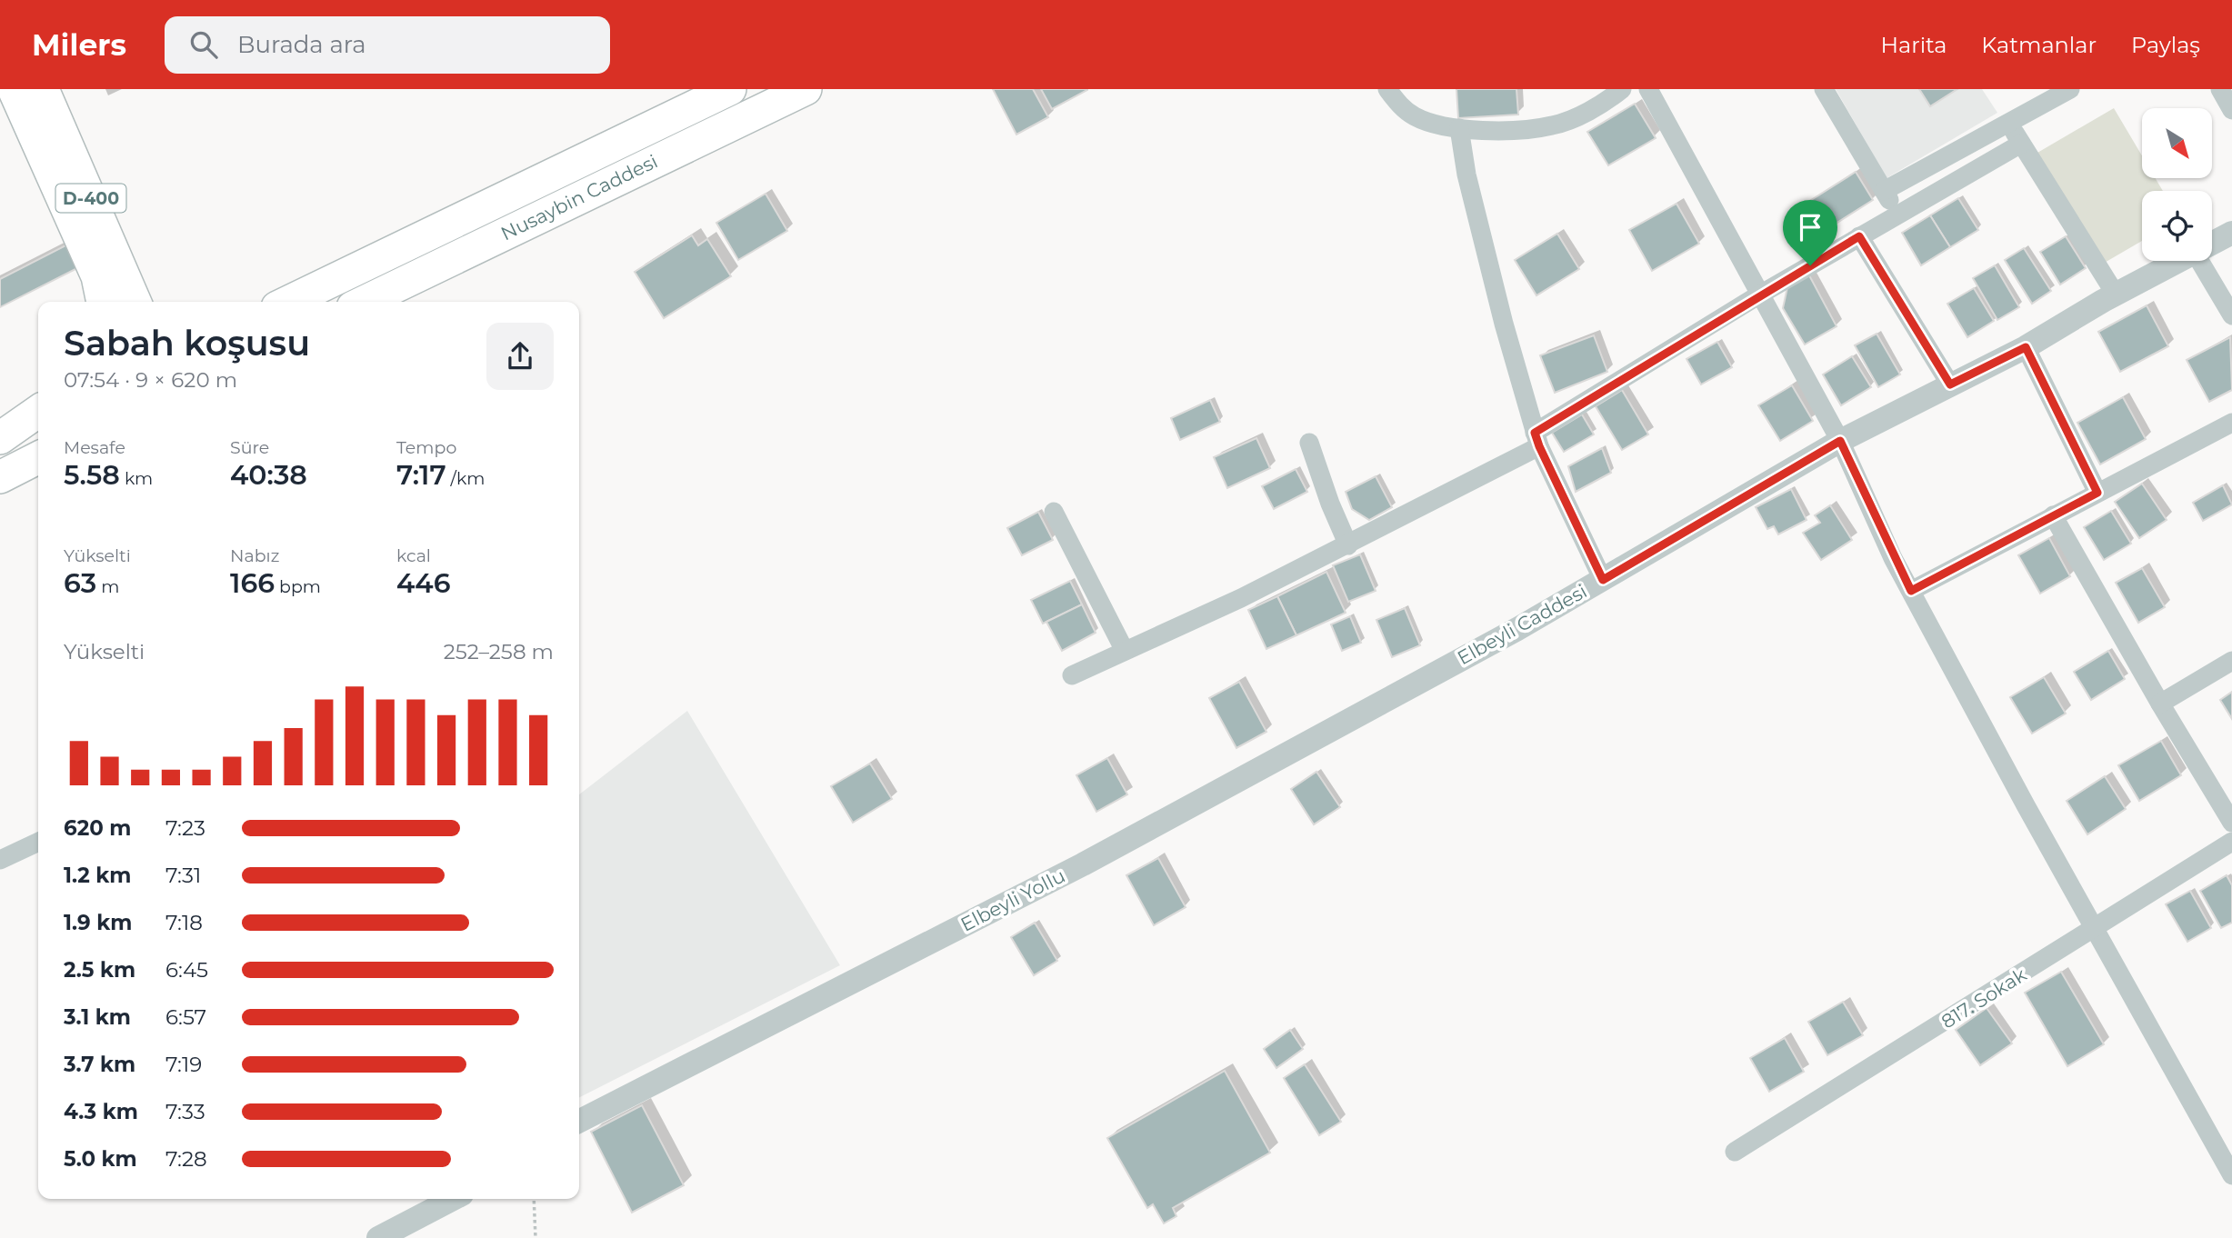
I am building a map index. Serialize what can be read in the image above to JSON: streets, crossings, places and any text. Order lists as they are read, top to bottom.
{
  "streets": {
    "highway": ["Nusaybin Caddesi", "D-400"],
    "street": ["Elbeyli Caddesi", "Elbeyli Yollu", "817. Sokak"]
  },
  "crossings": [
    ["Elbeyli Caddesi", "Elbeyli Yollu"]
  ],
  "north": "bottom right",
  "page": {
    "header": "Milers",
    "search": "Burada ara",
    "nav": ["Harita", "Katmanlar", "Paylaş"],
    "heading": ["Sabah koşusu", "07:54 · 9 × 620 m"],
    "stats": [
      ["Mesafe", "5.58 km"],
      ["Süre", "40:38"],
      ["Tempo", "7:17 /km"],
      ["Yükselti", "63 m"],
      ["Nabız", "166 bpm"],
      ["kcal", "446"]
    ],
    "chart": ["Yükselti", "252–258 m"],
    "list": [
      {
        "name": "620 m",
        "note": "7:23"
      },
      {
        "name": "1.2 km",
        "note": "7:31"
      },
      {
        "name": "1.9 km",
        "note": "7:18"
      },
      {
        "name": "2.5 km",
        "note": "6:45"
      },
      {
        "name": "3.1 km",
        "note": "6:57"
      },
      {
        "name": "3.7 km",
        "note": "7:19"
      },
      {
        "name": "4.3 km",
        "note": "7:33"
      },
      {
        "name": "5.0 km",
        "note": "7:28"
      }
    ]
  }
}
